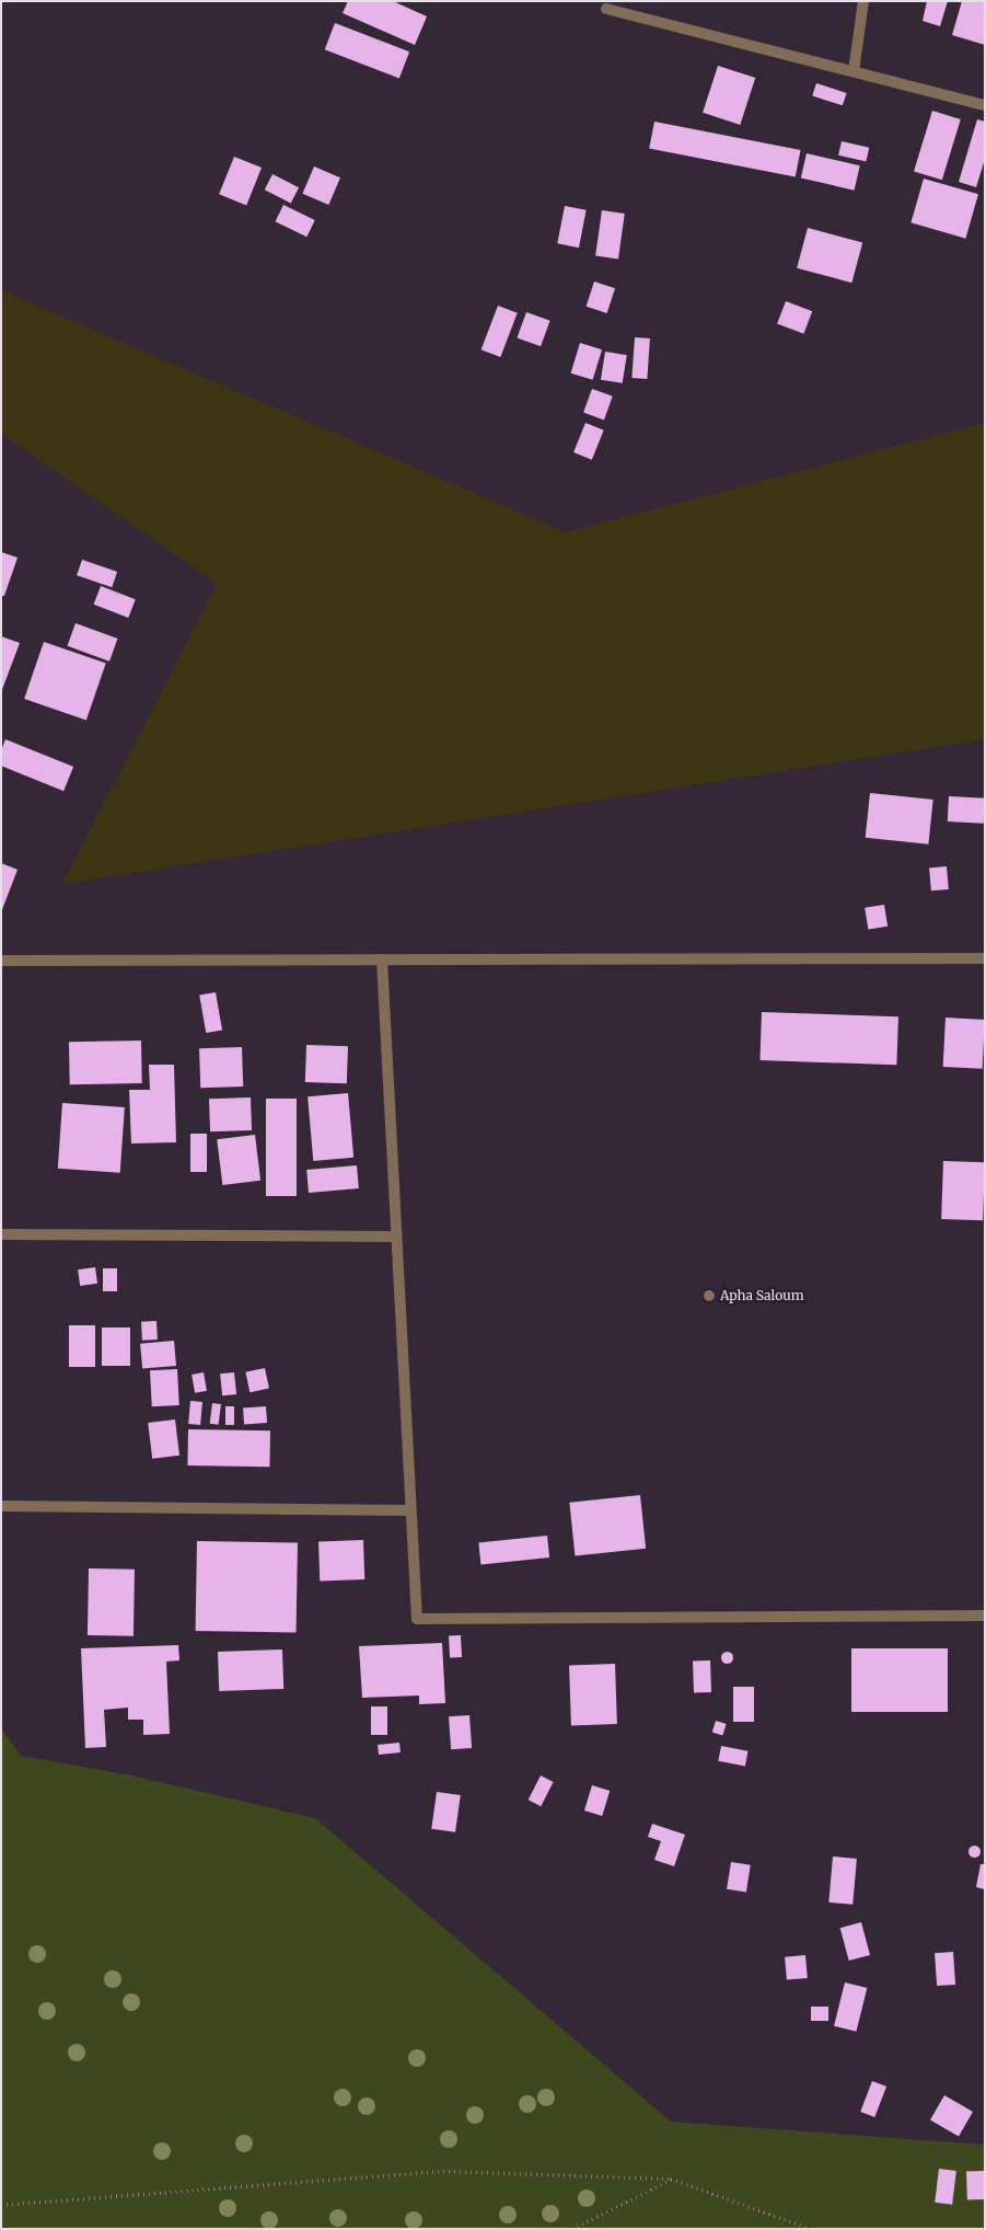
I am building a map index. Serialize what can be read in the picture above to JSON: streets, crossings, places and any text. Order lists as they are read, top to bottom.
{
  "places": ["Apha Saloum"]
}
